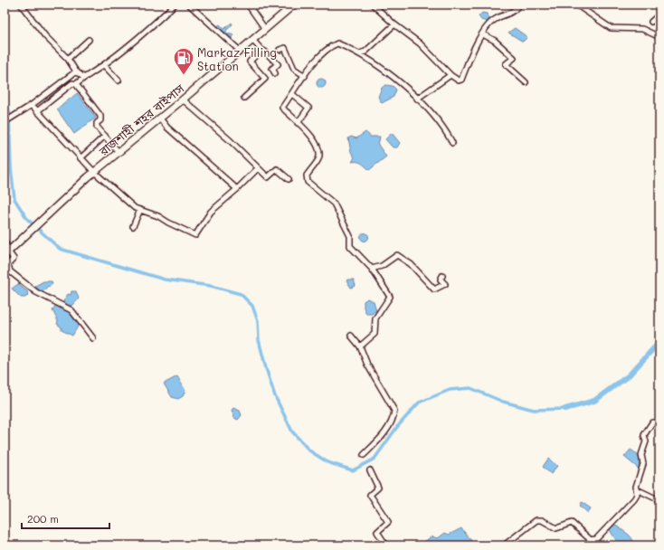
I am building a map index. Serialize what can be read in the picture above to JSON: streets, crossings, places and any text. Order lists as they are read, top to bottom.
{
  "streets": {
    "highway": ["রাজশাহী শহর বাইপাস"]
  },
  "places": {
    "fuel station": ["Markaz Filling Station"]
  },
  "scale_bar": "200 m"
}
